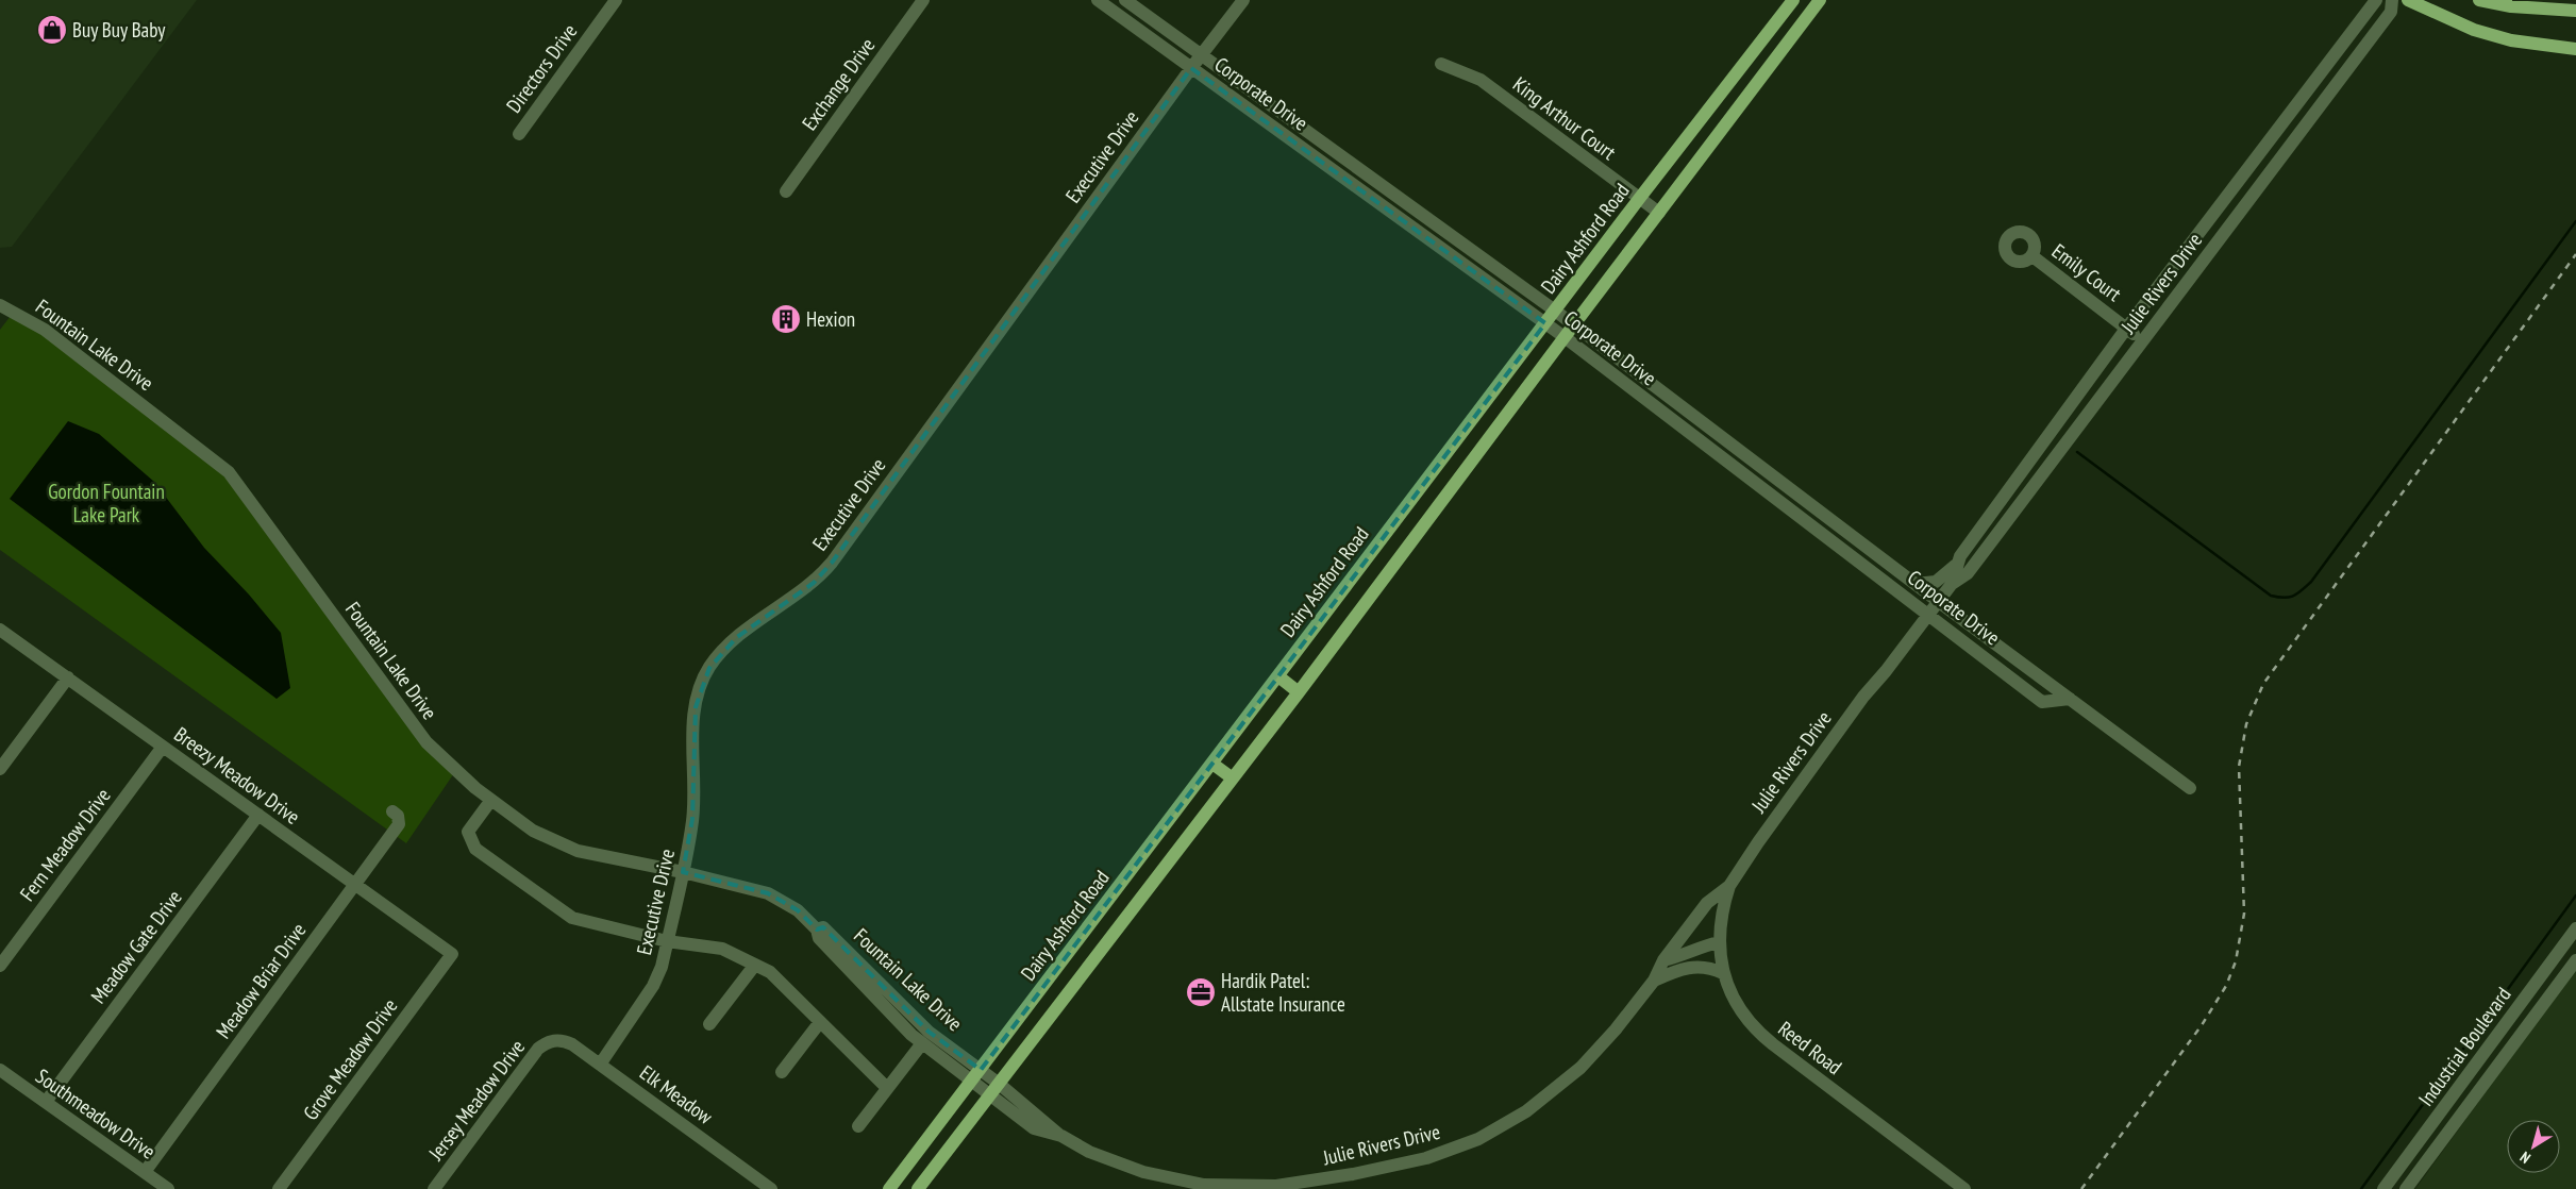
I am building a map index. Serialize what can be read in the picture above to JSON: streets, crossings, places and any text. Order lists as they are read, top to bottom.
{
  "streets": {
    "main road": ["Dairy Ashford Road"],
    "street": [
      "Directors Drive",
      "Exchange Drive",
      "Corporate Drive",
      "King Arthur Court",
      "Executive Drive",
      "Emily Court",
      "Julie Rivers Drive",
      "Fountain Lake Drive",
      "Breezy Meadow Drive",
      "Fern Meadow Drive",
      "Meadow Gate Drive",
      "Meadow Briar Drive",
      "Industrial Boulevard",
      "Reed Road",
      "Grove Meadow Drive",
      "Elk Meadow",
      "Jersey Meadow Drive",
      "Southmeadow Drive"
    ]
  },
  "crossings": [
    ["Corporate Drive", "Executive Drive"],
    ["Corporate Drive", "Dairy Ashford Road"],
    ["Corporate Drive", "Julie Rivers Drive"],
    ["King Arthur Court", "Dairy Ashford Road"],
    ["Executive Drive", "Fountain Lake Drive"],
    ["Executive Drive", "Elk Meadow"],
    ["Dairy Ashford Road", "Julie Rivers Drive"],
    ["Dairy Ashford Road", "Fountain Lake Drive"],
    ["Emily Court", "Julie Rivers Drive"],
    ["Julie Rivers Drive", "Fountain Lake Drive"],
    ["Julie Rivers Drive", "Reed Road"],
    ["Breezy Meadow Drive", "Fern Meadow Drive"],
    ["Breezy Meadow Drive", "Meadow Gate Drive"],
    ["Breezy Meadow Drive", "Meadow Briar Drive"],
    ["Breezy Meadow Drive", "Grove Meadow Drive"],
    ["Meadow Gate Drive", "Southmeadow Drive"],
    ["Meadow Briar Drive", "Southmeadow Drive"],
    ["Elk Meadow", "Jersey Meadow Drive"]
  ],
  "parks": ["Gordon Fountain Lake Park"],
  "places": {
    "shop": ["Buy Buy Baby"],
    "building": ["Hexion"],
    "office": ["Hardik Patel: Allstate Insurance"]
  },
  "north": "bottom left"
}
